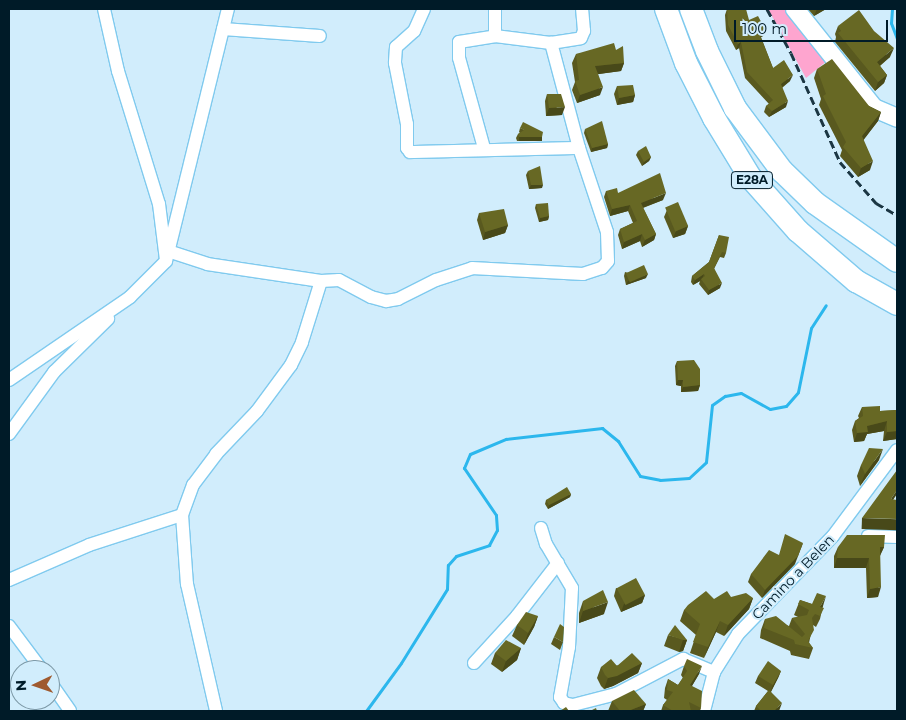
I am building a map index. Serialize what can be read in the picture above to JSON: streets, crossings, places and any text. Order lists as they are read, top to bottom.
{
  "streets": {
    "highway": ["E28A"],
    "street": ["Camino a Belen"]
  },
  "scale_bar": "100 m",
  "north": "left"
}
